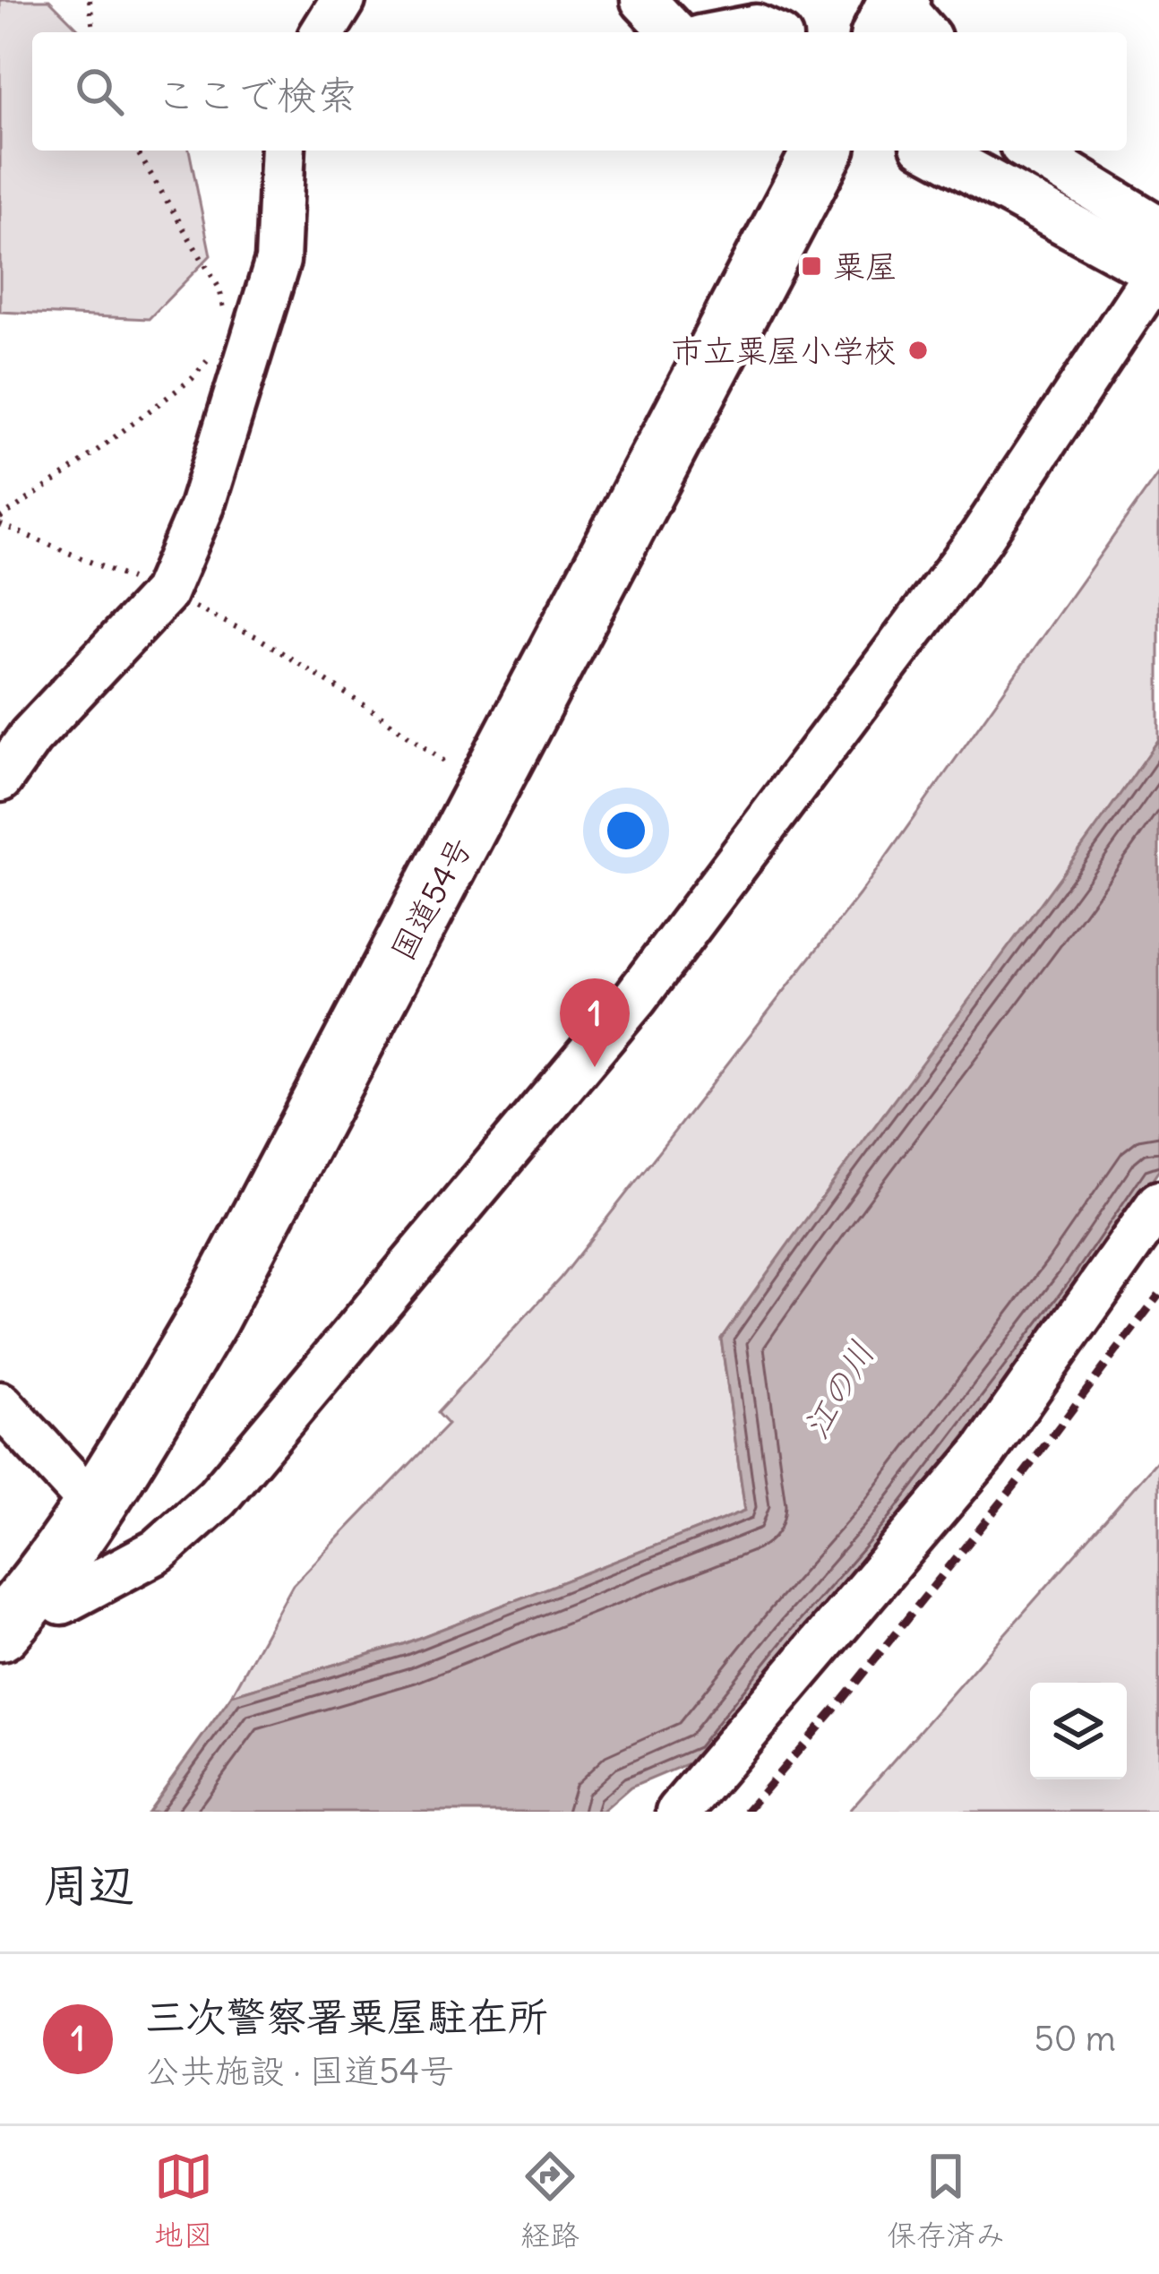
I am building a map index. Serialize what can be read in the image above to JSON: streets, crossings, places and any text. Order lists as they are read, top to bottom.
{
  "streets": {
    "highway": ["国道54号"]
  },
  "water": ["江の川"],
  "places": {
    "transit": ["粟屋"],
    "other": ["市立粟屋小学校"]
  },
  "page": {
    "search": "ここで検索",
    "pins": "1",
    "heading": "周辺",
    "list": [
      {
        "mark": "1",
        "name": "三次警察署粟屋駐在所",
        "note": "公共施設 · 国道54号",
        "value": "50 m"
      }
    ],
    "nav": ["地図", "経路", "保存済み"]
  }
}
